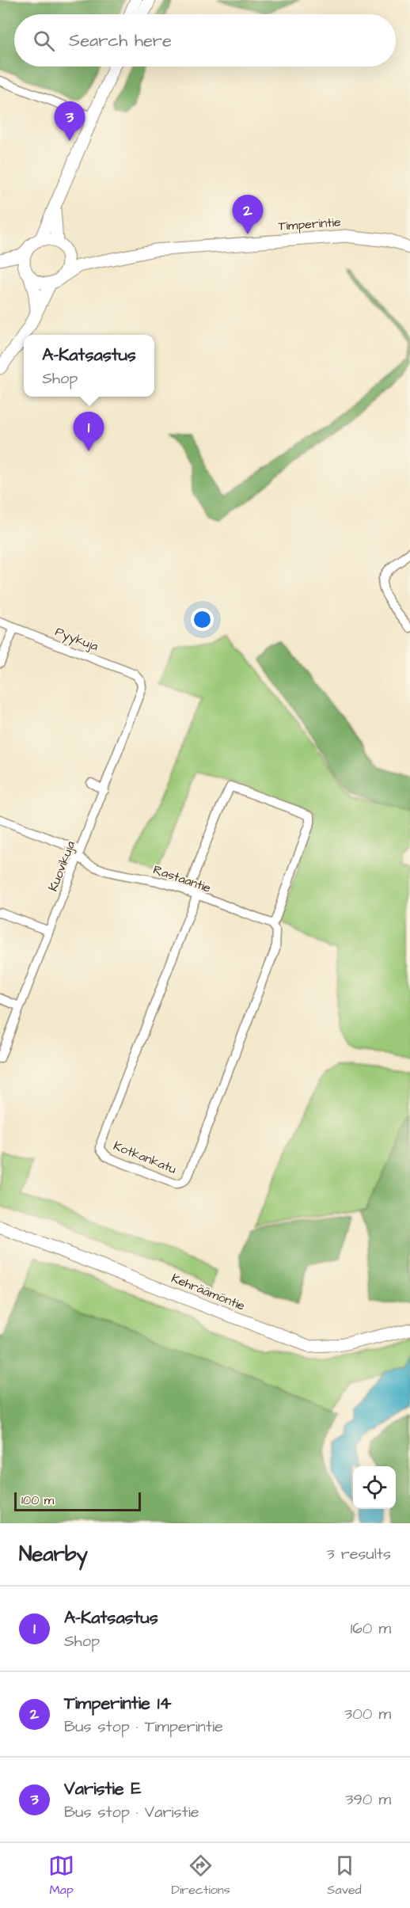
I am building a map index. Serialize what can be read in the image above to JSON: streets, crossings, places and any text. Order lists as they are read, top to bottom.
{
  "streets": {
    "street": [
      "Timperintie",
      "Pyykuja",
      "Kuovikuja",
      "Rastaantie",
      "Kotkankatu",
      "Kehräämöntie"
    ]
  },
  "crossings": [
    ["Pyykuja", "Kuovikuja"],
    ["Kuovikuja", "Rastaantie"],
    ["Rastaantie", "Kotkankatu"]
  ],
  "scale_bar": "100 m",
  "page": {
    "search": "Search here",
    "pins": ["3", "2", "1"],
    "popup": ["A-Katsastus", "Shop"],
    "scale": "100 m",
    "heading": ["Nearby", "3 results"],
    "list": [
      {
        "mark": "1",
        "name": "A-Katsastus",
        "note": "Shop",
        "value": "160 m"
      },
      {
        "mark": "2",
        "name": "Timperintie 14",
        "note": "Bus stop · Timperintie",
        "value": "300 m"
      },
      {
        "mark": "3",
        "name": "Varistie E",
        "note": "Bus stop · Varistie",
        "value": "390 m"
      }
    ],
    "nav": ["Map", "Directions", "Saved"]
  }
}
